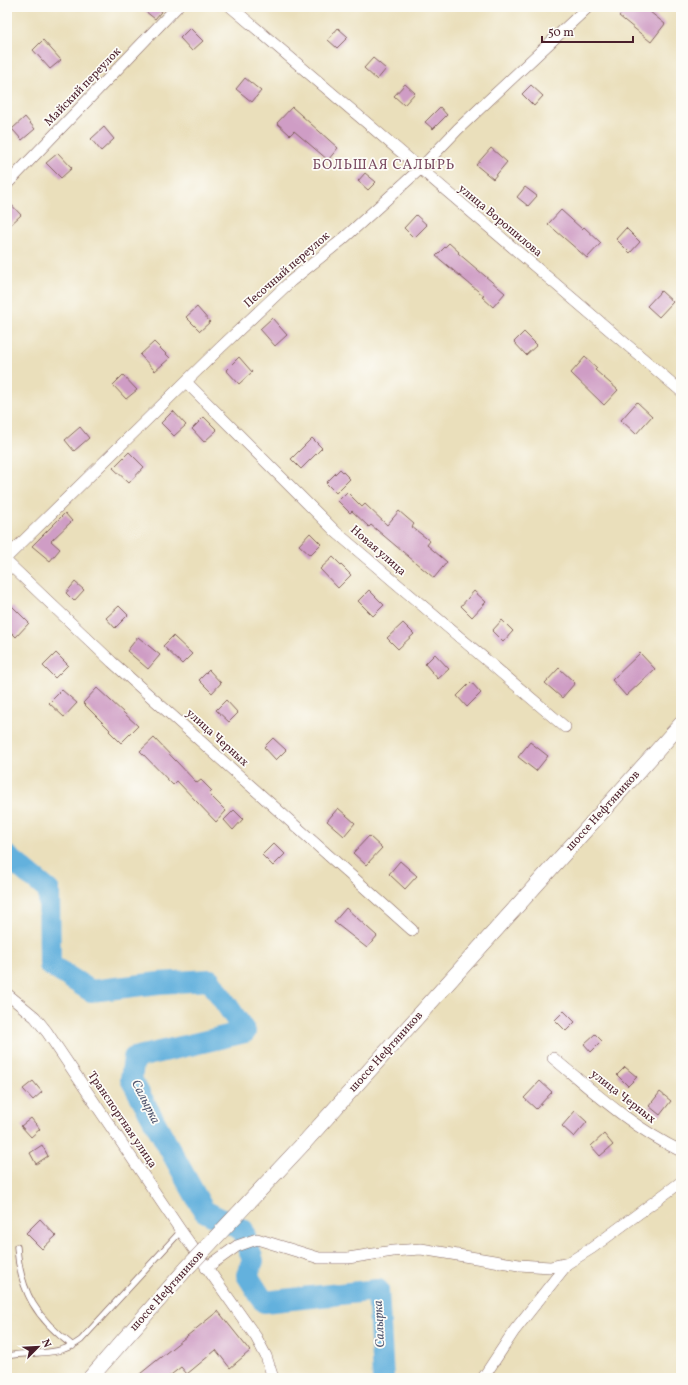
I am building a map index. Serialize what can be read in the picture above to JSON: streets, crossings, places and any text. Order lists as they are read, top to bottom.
{
  "streets": {
    "main road": ["шоссе Нефтяников"],
    "street": [
      "Майский переулок",
      "улица Ворошилова",
      "Песочный переулок",
      "Новая улица",
      "улица Черных",
      "Транспортная улица"
    ]
  },
  "crossings": [
    ["улица Ворошилова", "Песочный переулок"],
    ["Песочный переулок", "Новая улица"]
  ],
  "districts": ["БОЛЬШАЯ САЛЫРЬ"],
  "water": ["Салырка"],
  "scale_bar": "50 m",
  "north": "top right"
}
